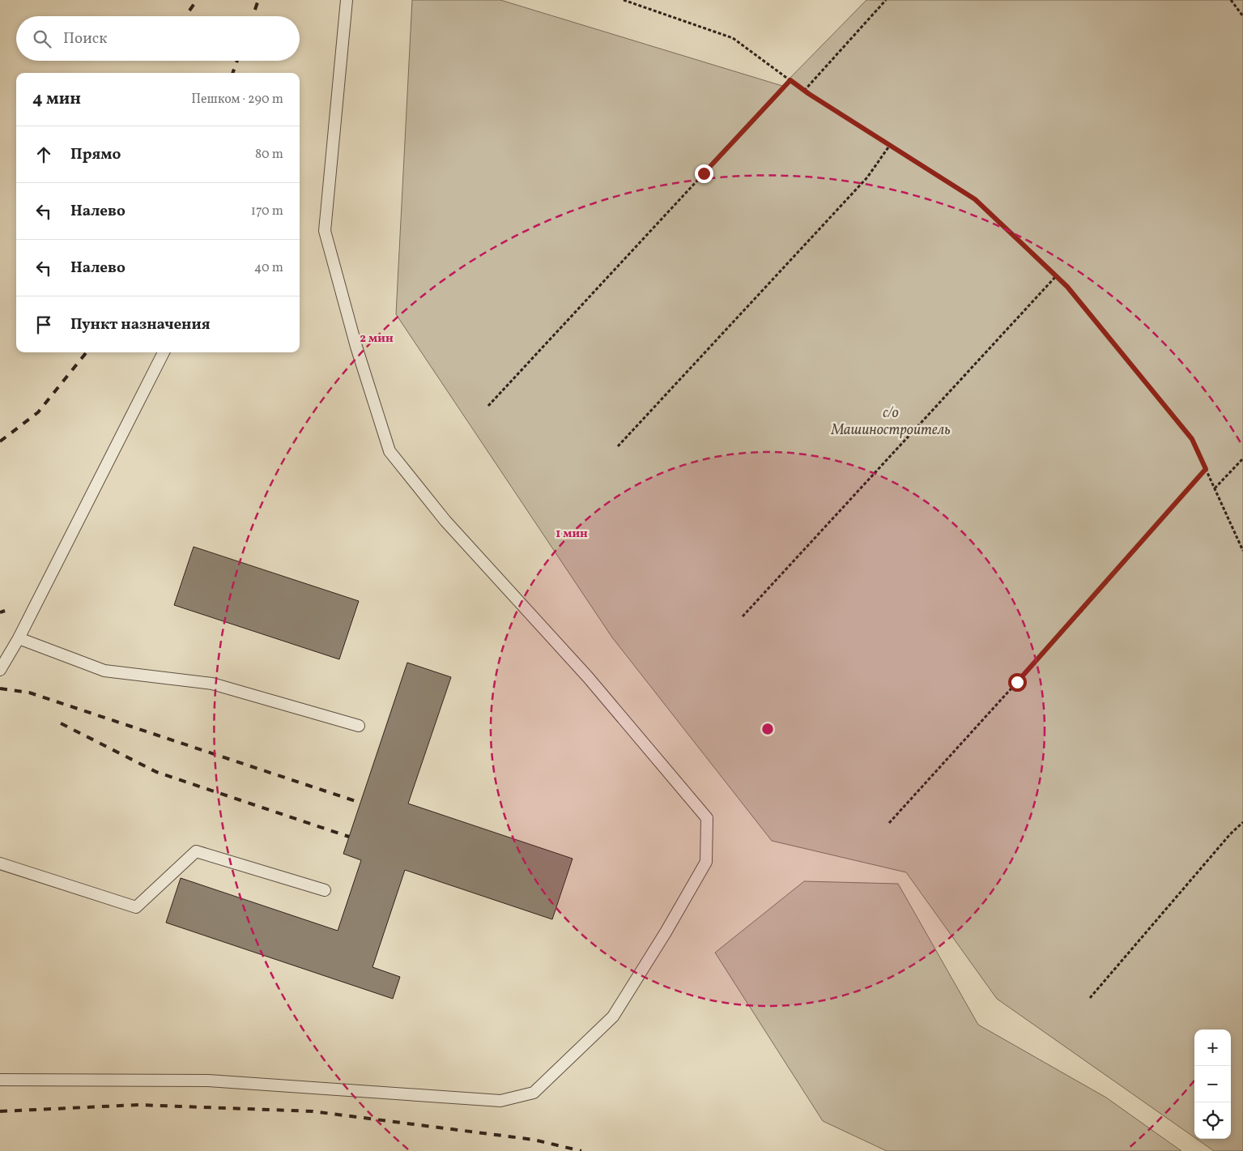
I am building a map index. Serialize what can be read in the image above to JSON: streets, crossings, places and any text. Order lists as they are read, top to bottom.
{
  "parks": ["с/о Машиностроитель"],
  "page": {
    "search": "Поиск",
    "heading": ["4 мин", "Пешком · 290 m"],
    "list": [
      ["Прямо", "80 m"],
      ["Налево", "170 m"],
      ["Налево", "40 m"],
      "Пункт назначения"
    ],
    "map_buttons": ["+", "−"]
  },
  "rings": ["2 мин", "1 мин"]
}
